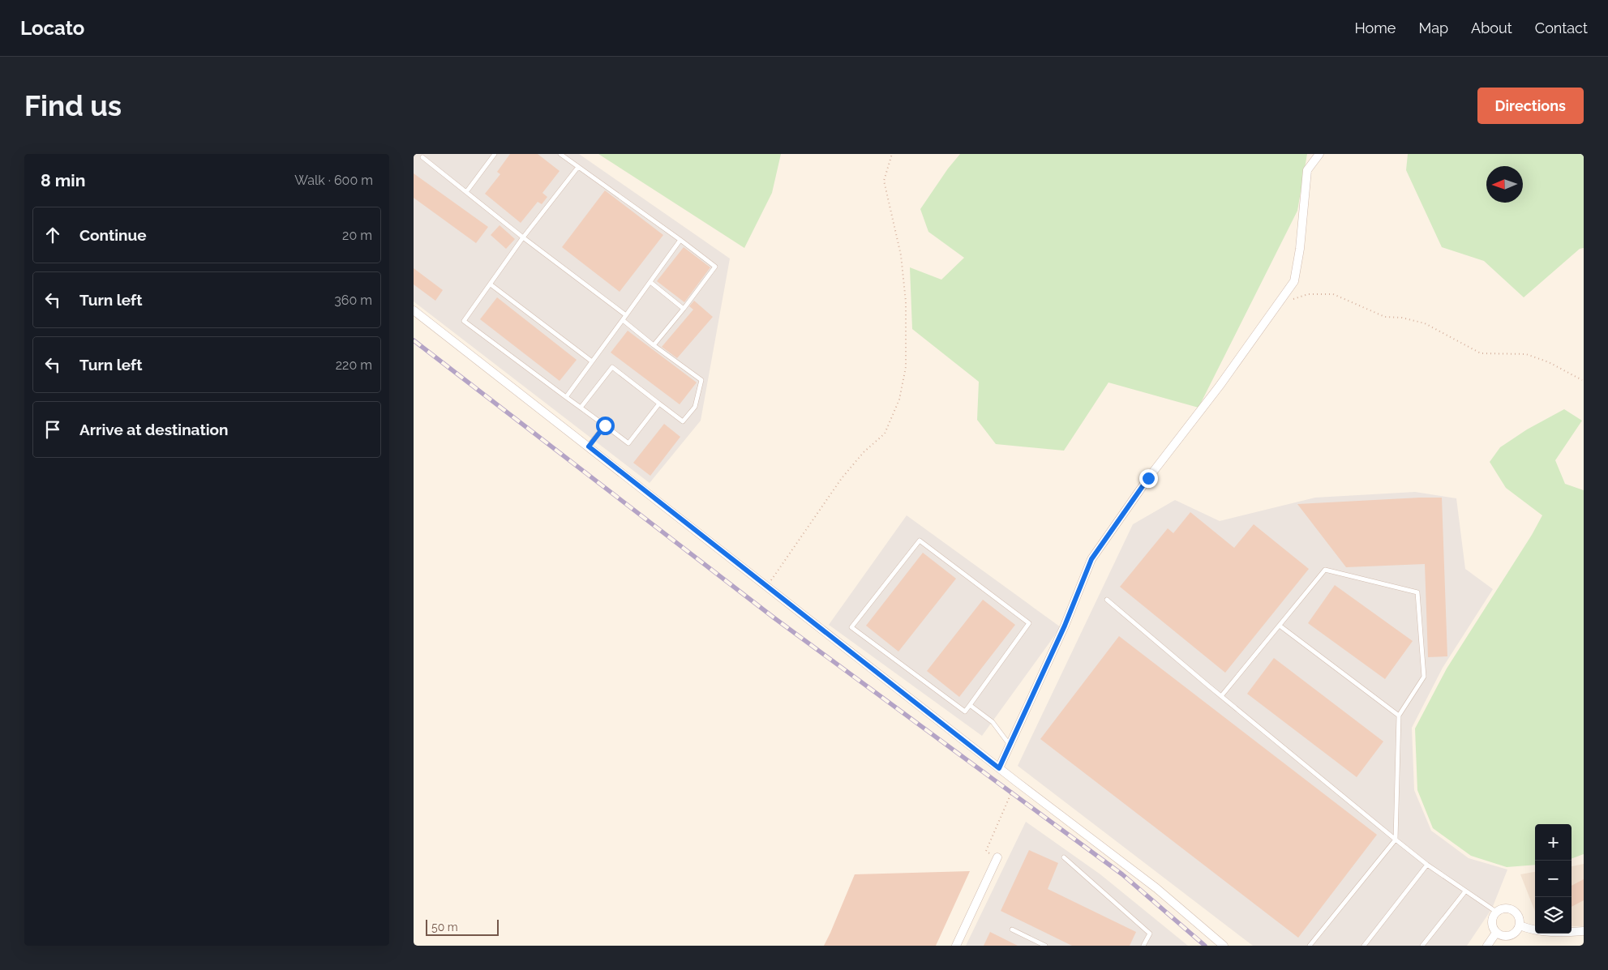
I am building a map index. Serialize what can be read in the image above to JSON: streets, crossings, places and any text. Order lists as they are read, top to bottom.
{
  "scale_bar": "50 m",
  "north": "left",
  "page": {
    "header": "Locato",
    "nav": [
      "Home",
      "Map",
      "About",
      "Contact"
    ],
    "buttons": "Directions",
    "title": "Find us",
    "heading": ["8 min", "Walk · 600 m"],
    "list": [
      ["Continue", "20 m"],
      ["Turn left", "360 m"],
      ["Turn left", "220 m"],
      "Arrive at destination"
    ],
    "map_buttons": ["+", "−"],
    "scale": "50 m"
  }
}
